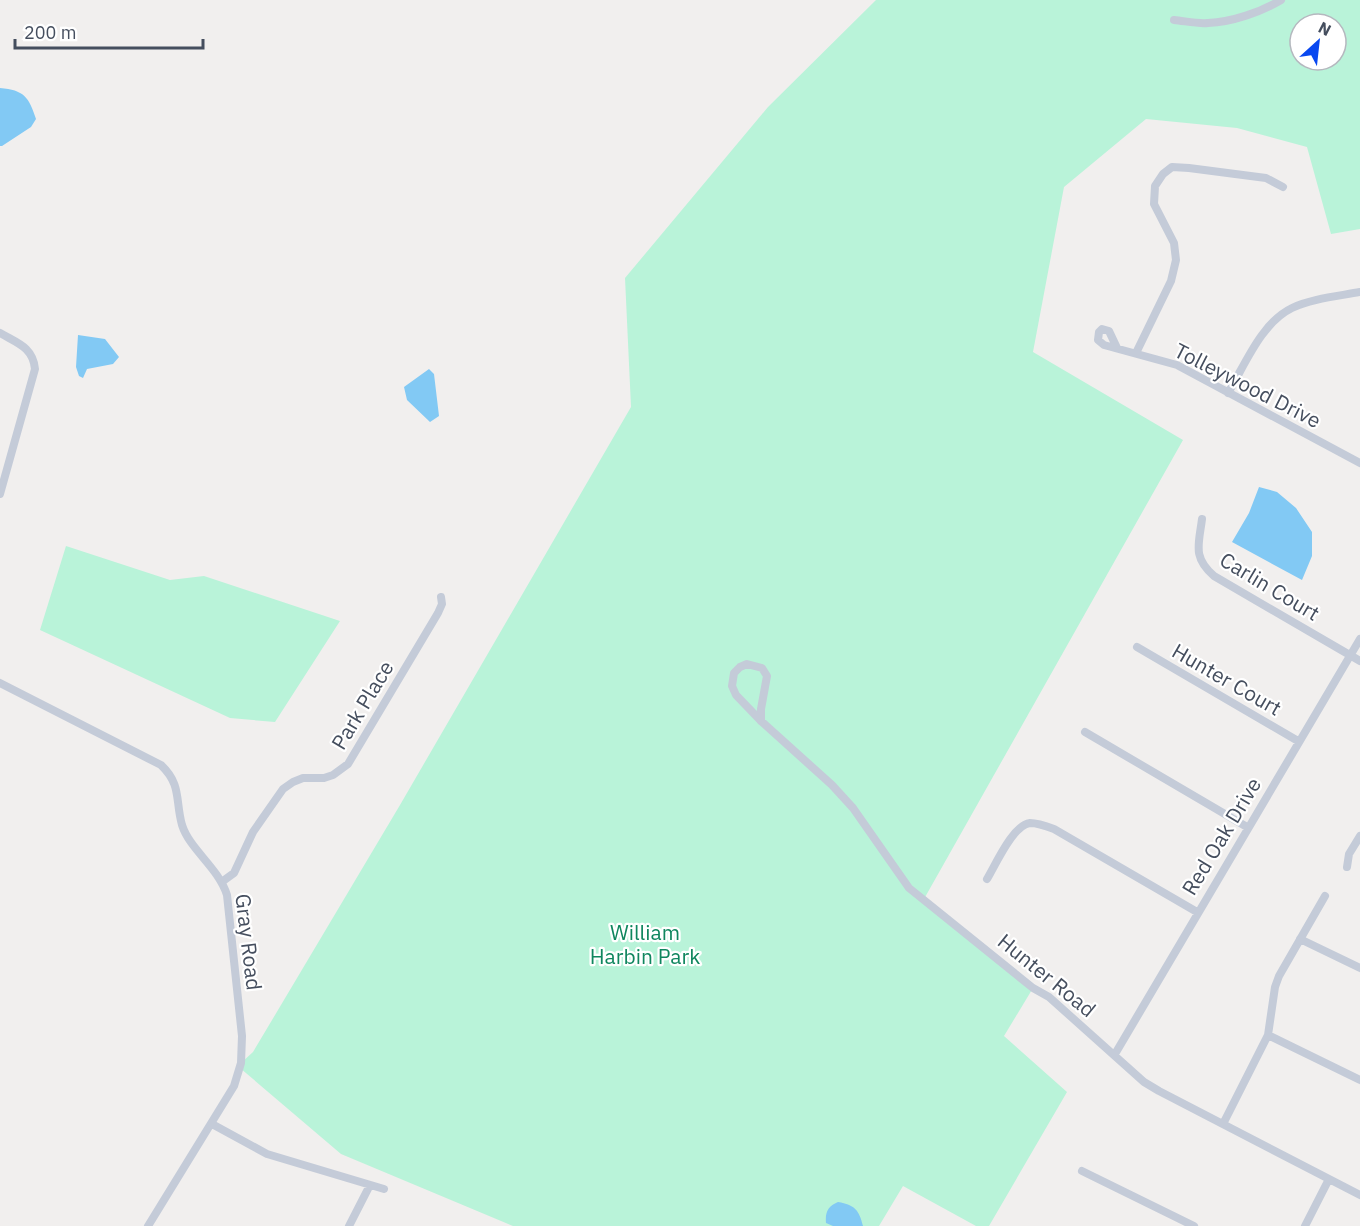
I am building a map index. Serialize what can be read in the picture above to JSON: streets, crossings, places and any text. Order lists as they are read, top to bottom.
{
  "streets": {
    "street": [
      "Tolleywood Drive",
      "Carlin Court",
      "Hunter Court",
      "Park Place",
      "Red Oak Drive",
      "Gray Road",
      "Hunter Road"
    ]
  },
  "crossings": [
    ["Carlin Court", "Red Oak Drive"],
    ["Hunter Court", "Red Oak Drive"],
    ["Park Place", "Gray Road"],
    ["Red Oak Drive", "Hunter Road"]
  ],
  "parks": ["William Harbin Park"],
  "scale_bar": "200 m",
  "north": "top right"
}
